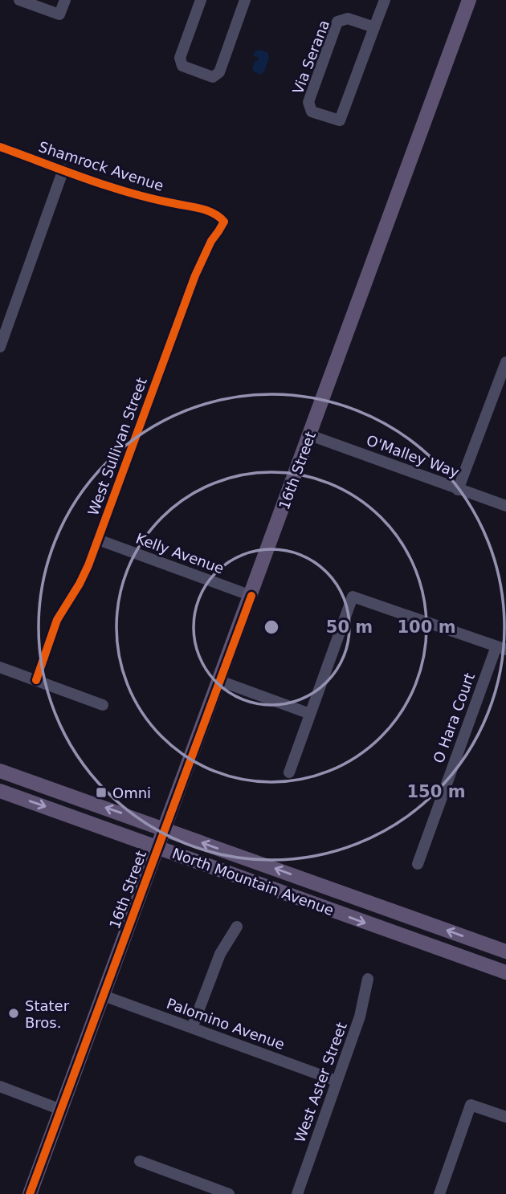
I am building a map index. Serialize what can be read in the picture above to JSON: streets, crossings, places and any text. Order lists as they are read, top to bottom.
{
  "streets": {
    "main road": ["16th Street", "North Mountain Avenue"],
    "street": [
      "Via Serana",
      "Shamrock Avenue",
      "West Sullivan Street",
      "O'Malley Way",
      "Kelly Avenue",
      "O Hara Court",
      "Palomino Avenue",
      "West Aster Street"
    ]
  },
  "crossings": [
    ["Shamrock Avenue", "West Sullivan Street"],
    ["West Sullivan Street", "Kelly Avenue"],
    ["O'Malley Way", "16th Street"],
    ["16th Street", "Kelly Avenue"],
    ["16th Street", "North Mountain Avenue"],
    ["16th Street", "Palomino Avenue"],
    ["Palomino Avenue", "West Aster Street"]
  ],
  "places": {
    "transit": ["Omni"],
    "other": ["Stater Bros."]
  },
  "rings": ["50 m", "100 m", "150 m"]
}
